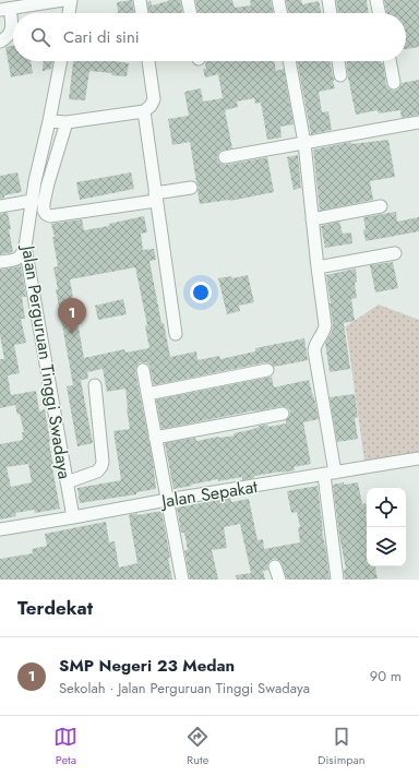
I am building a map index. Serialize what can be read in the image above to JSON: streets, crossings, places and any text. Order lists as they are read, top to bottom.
{
  "streets": {
    "street": ["Jalan Perguruan Tinggi Swadaya", "Jalan Sepakat"]
  },
  "crossings": [
    ["Jalan Perguruan Tinggi Swadaya", "Jalan Sepakat"]
  ],
  "page": {
    "search": "Cari di sini",
    "pins": "1",
    "heading": "Terdekat",
    "list": [
      {
        "mark": "1",
        "name": "SMP Negeri 23 Medan",
        "note": "Sekolah · Jalan Perguruan Tinggi Swadaya",
        "value": "90 m"
      }
    ],
    "nav": ["Peta", "Rute", "Disimpan"]
  }
}
